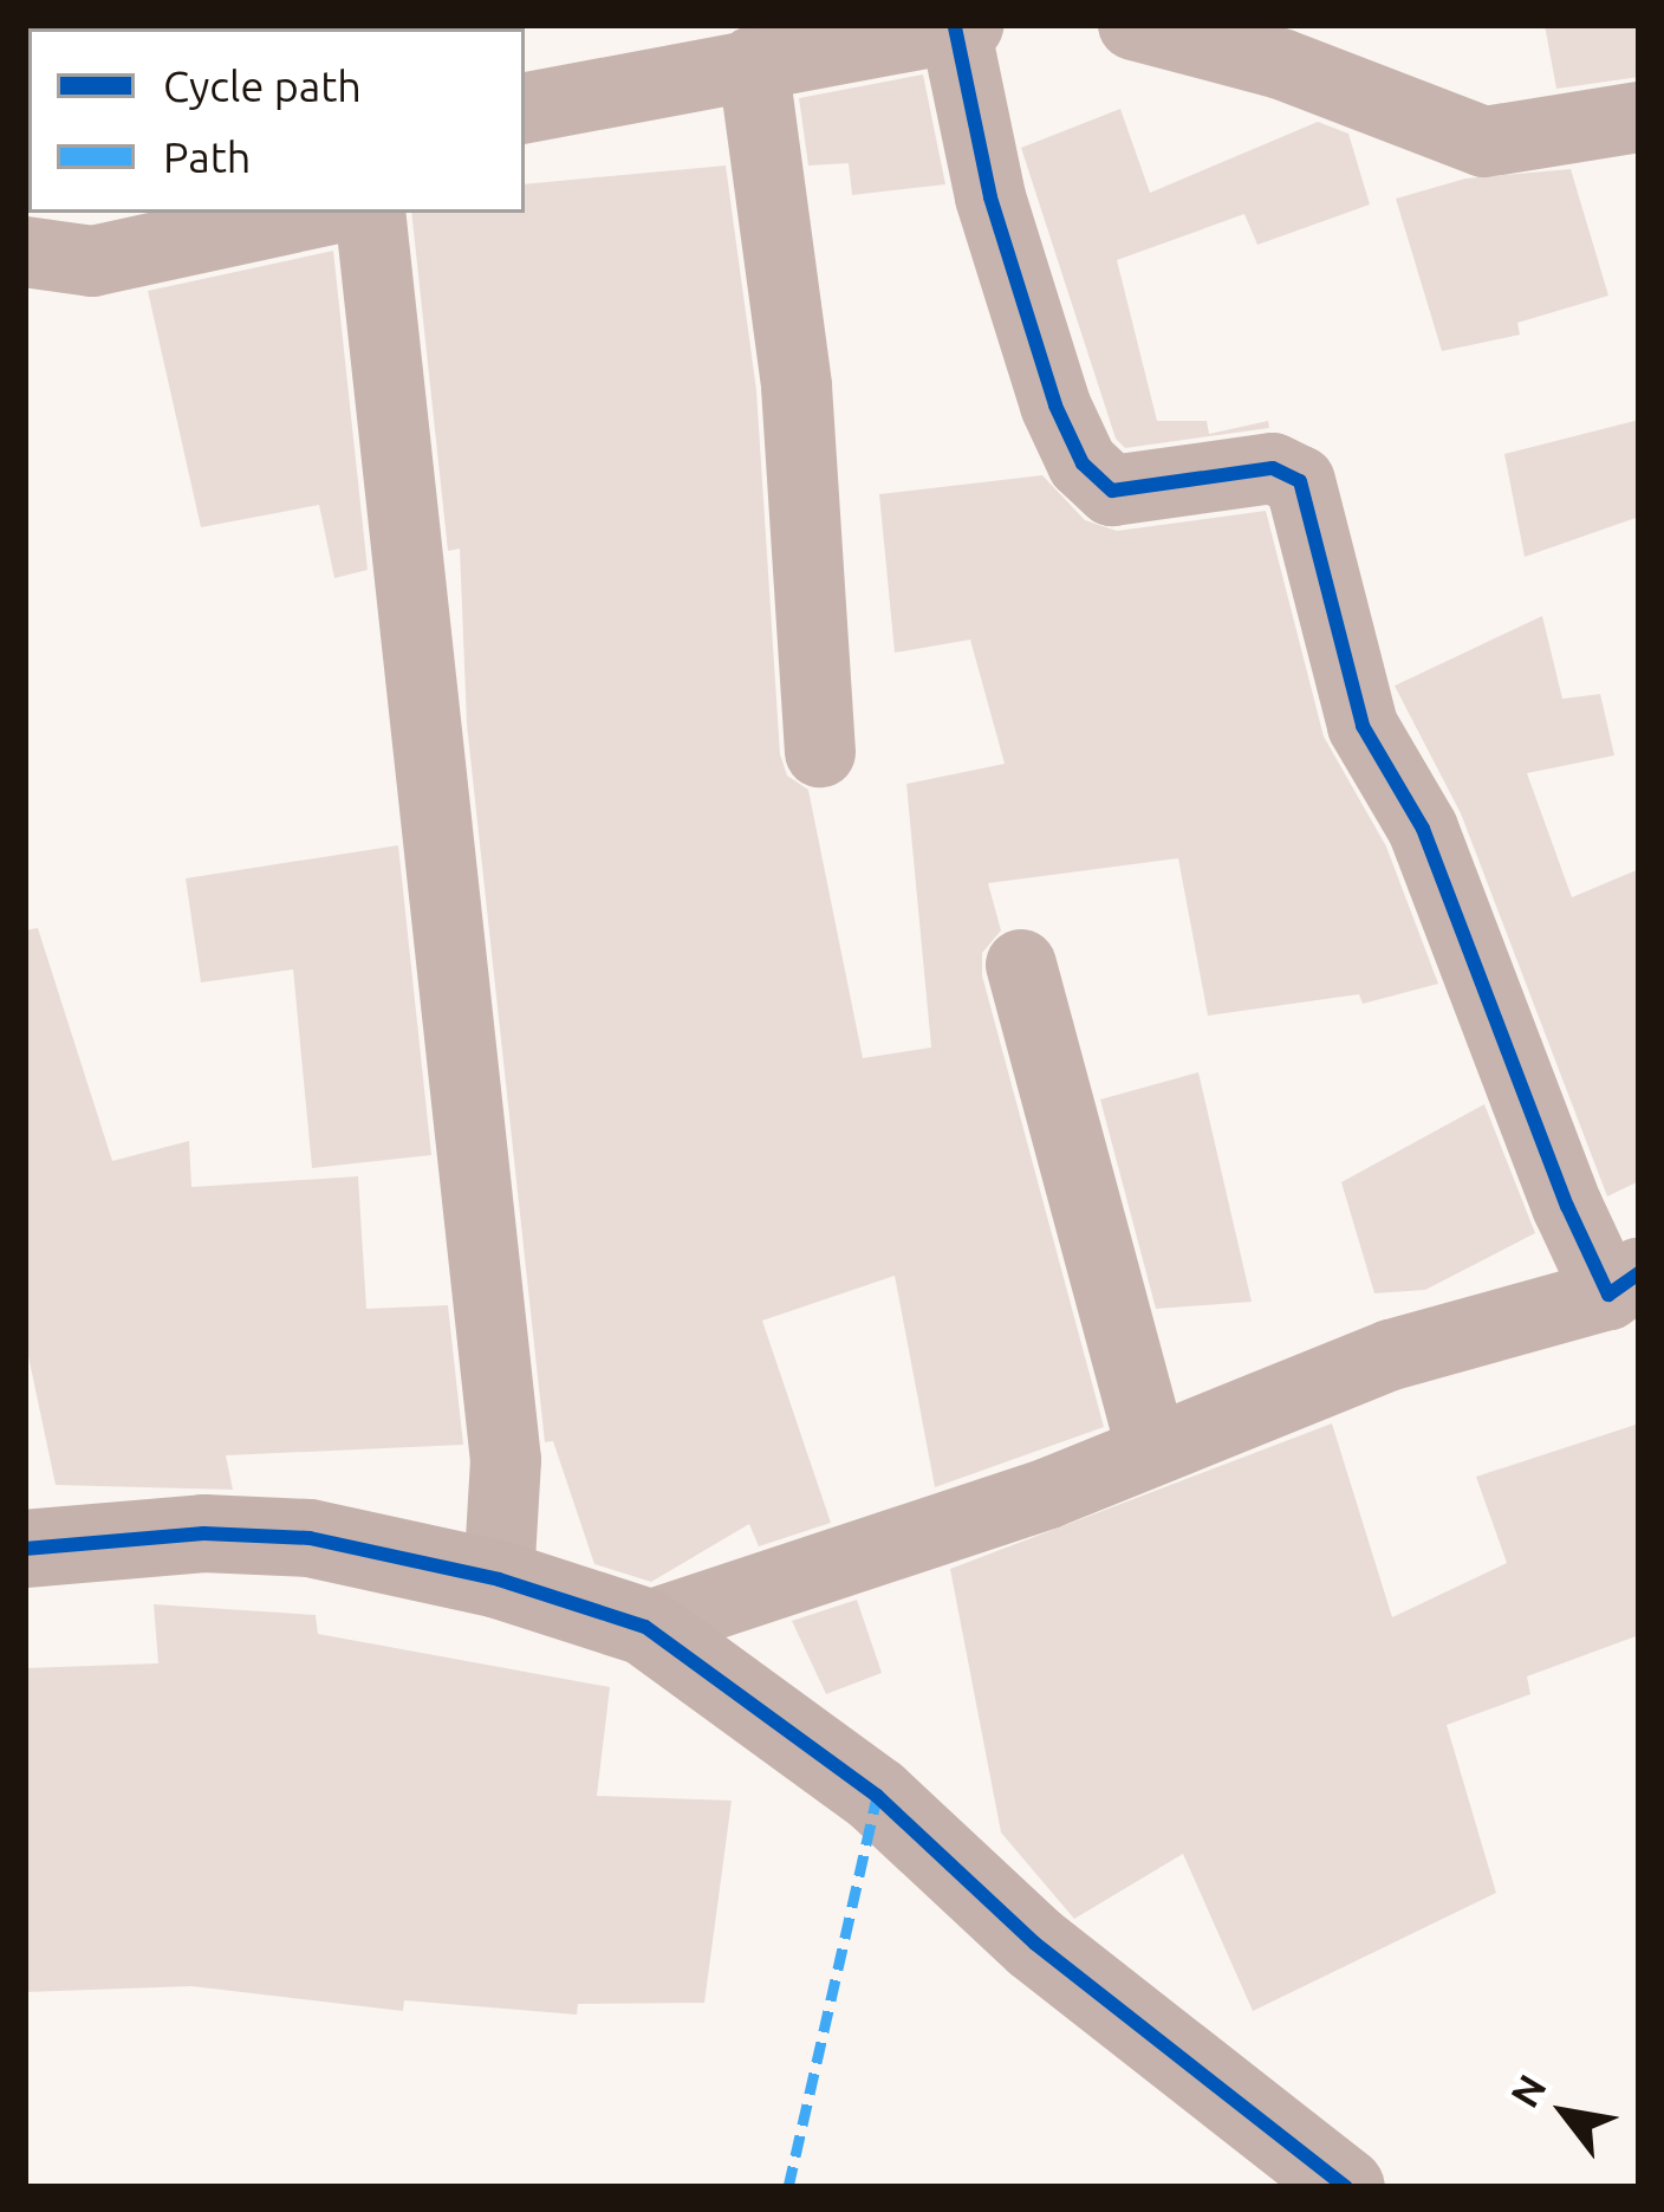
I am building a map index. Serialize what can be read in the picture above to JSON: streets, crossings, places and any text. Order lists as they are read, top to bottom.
{
  "legend": ["Cycle path", "Path"],
  "north": "top left"
}
